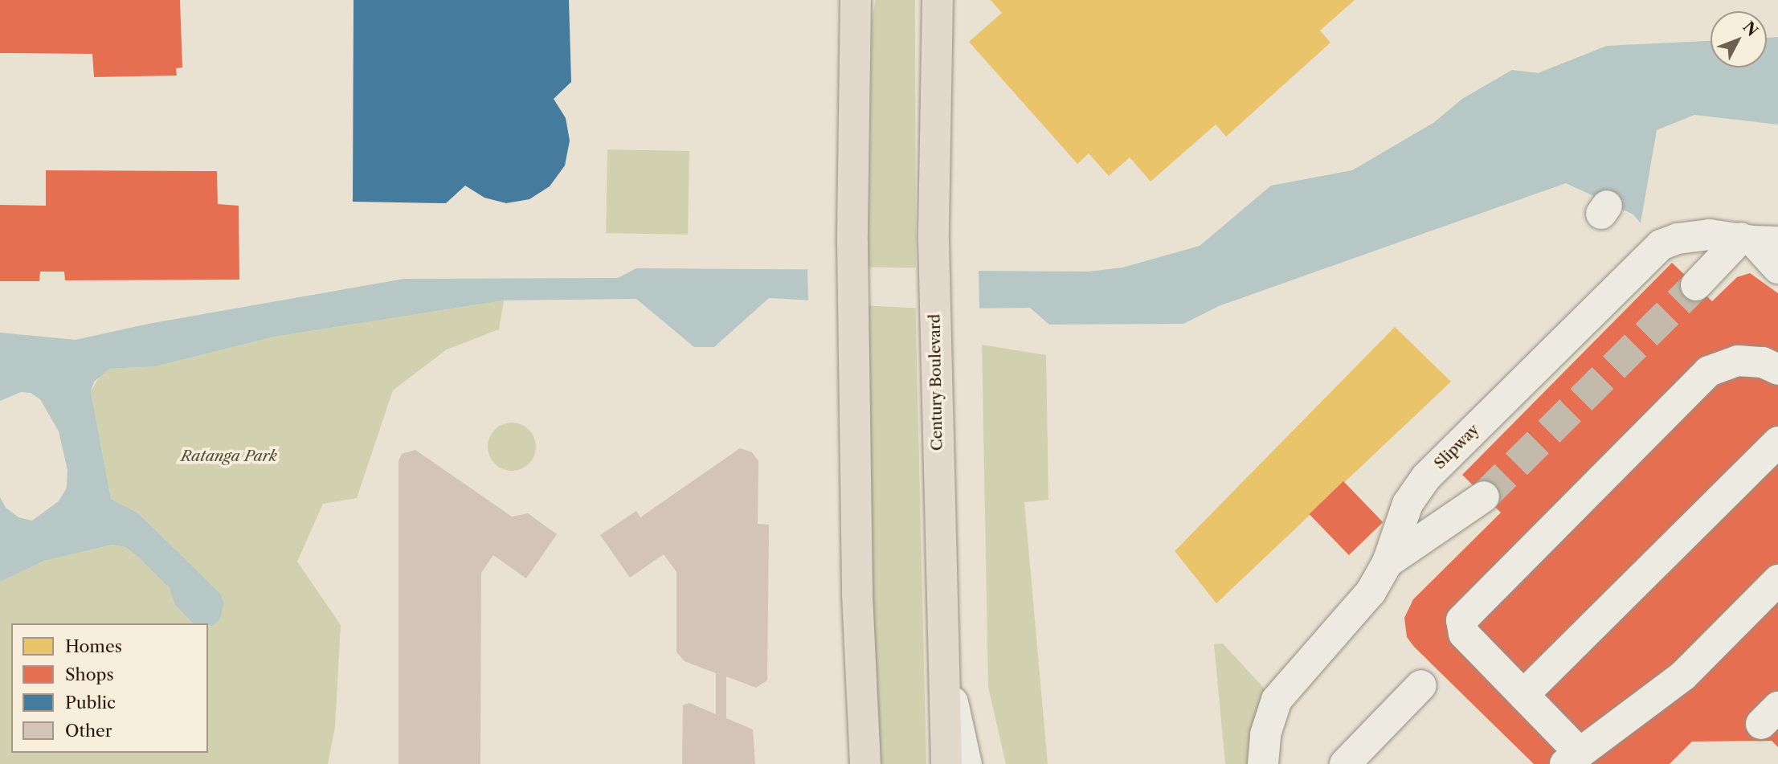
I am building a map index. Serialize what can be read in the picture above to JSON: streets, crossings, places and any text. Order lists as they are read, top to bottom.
{
  "streets": {
    "main road": ["Century Boulevard"],
    "lane": ["Slipway"]
  },
  "parks": ["Ratanga Park"],
  "legend": [
    "Homes",
    "Shops",
    "Public",
    "Other"
  ],
  "north": "top right"
}
